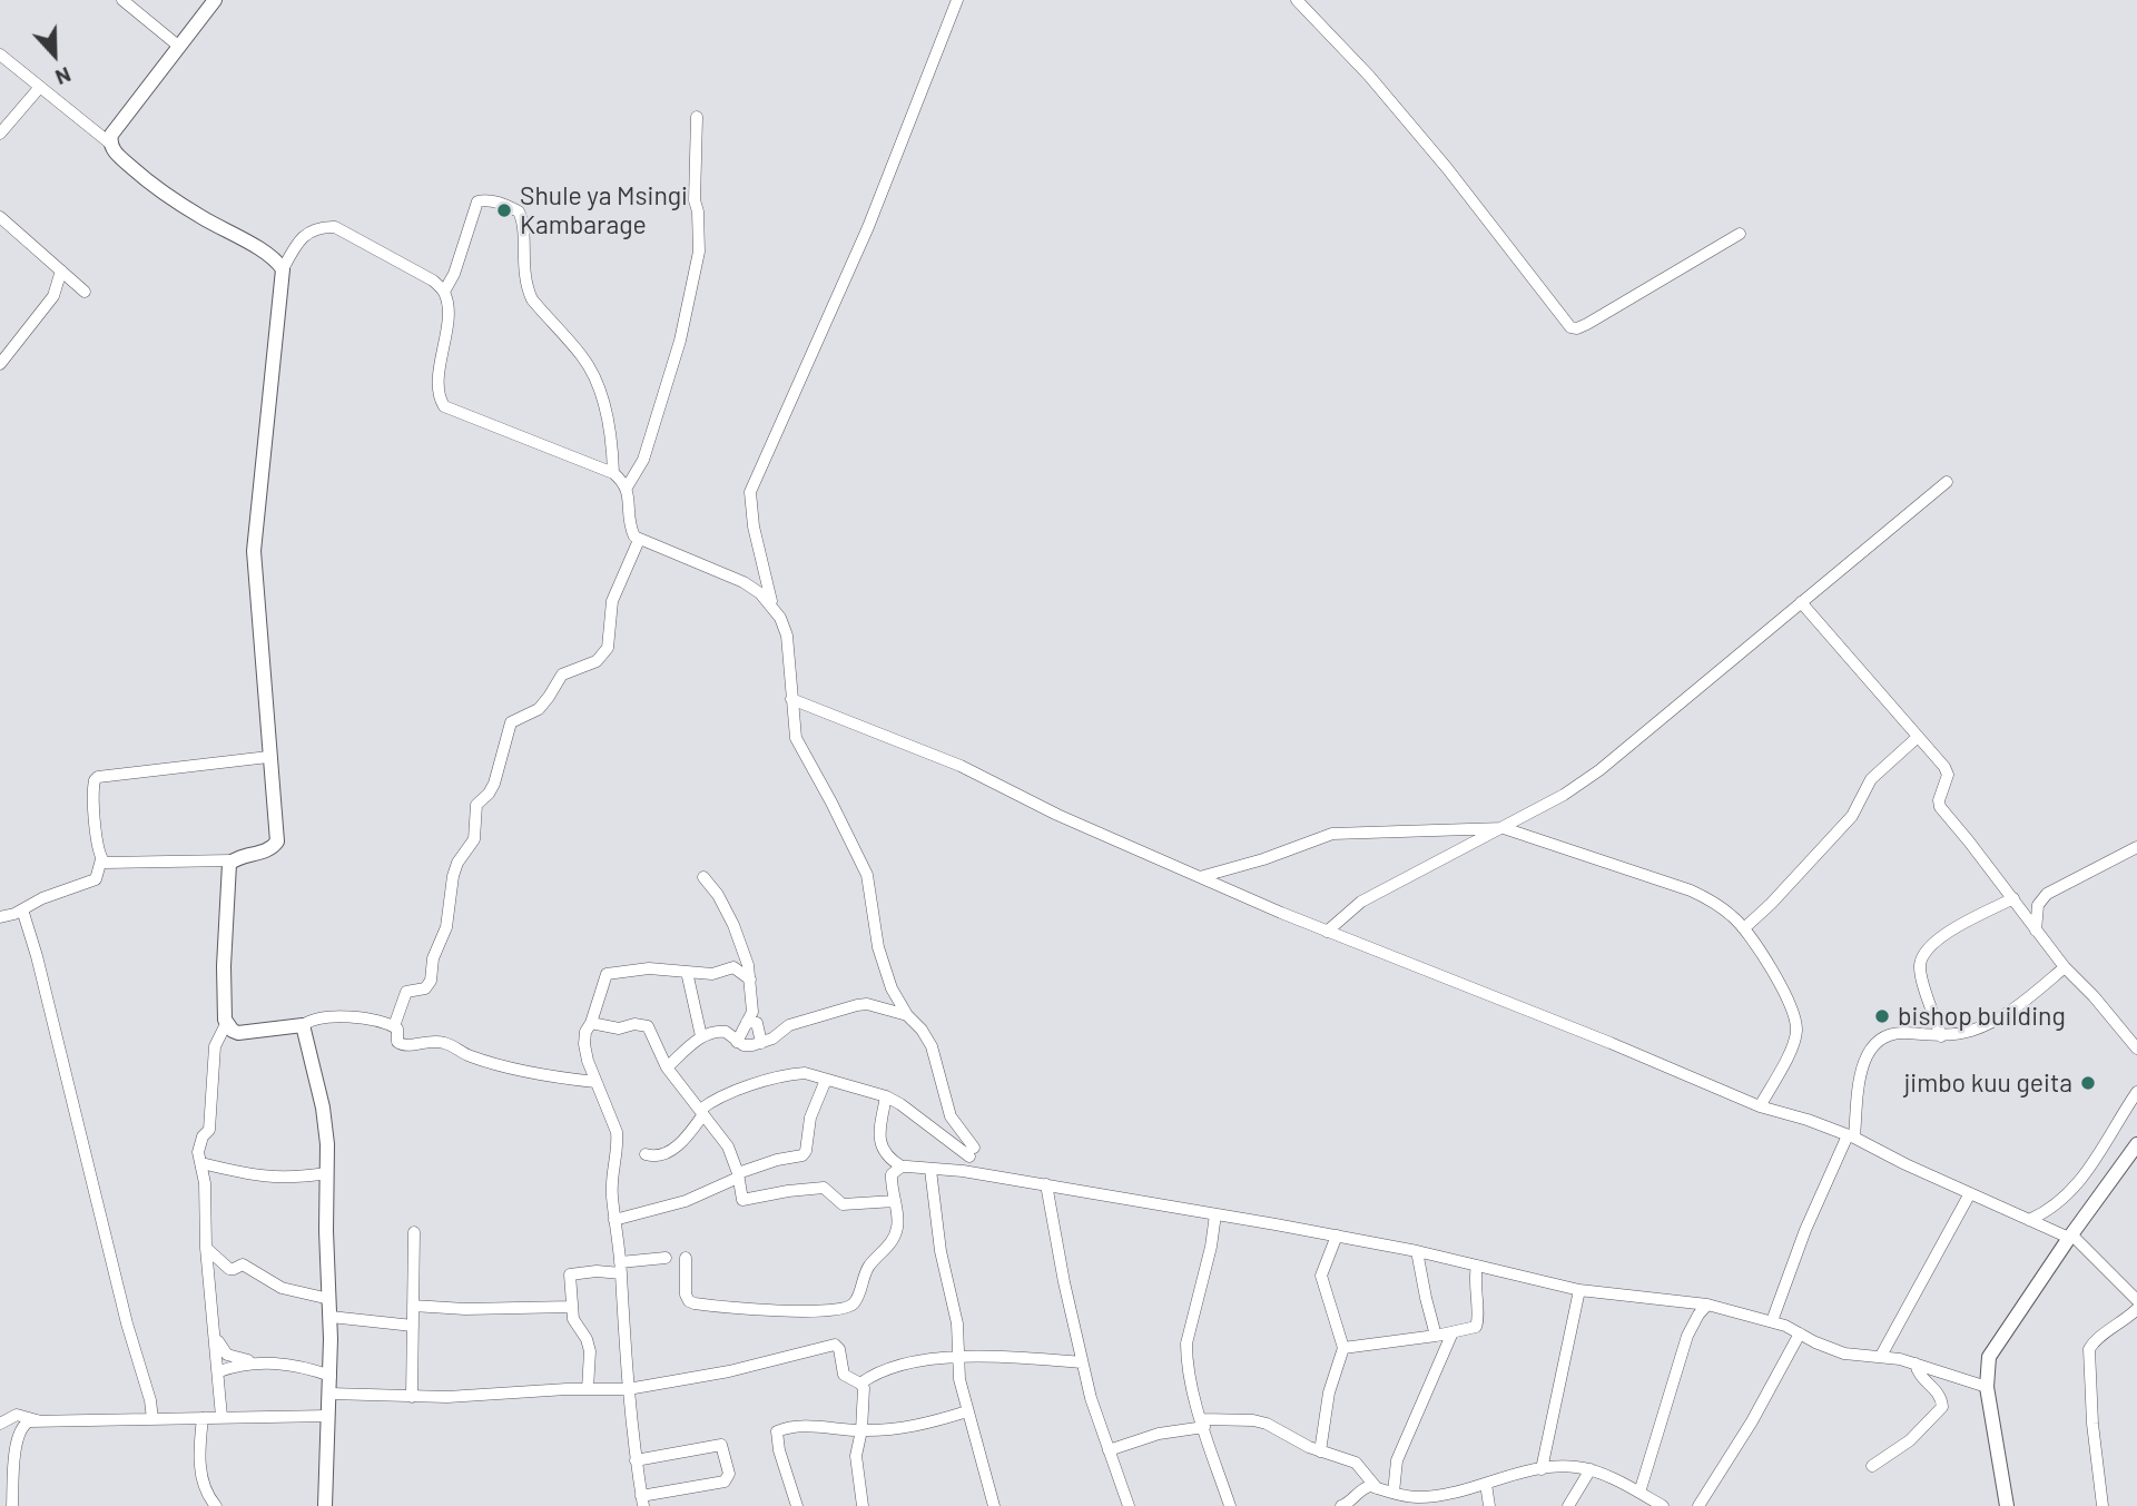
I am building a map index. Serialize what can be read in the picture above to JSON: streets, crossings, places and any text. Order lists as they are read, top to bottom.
{
  "places": ["Shule ya Msingi Kambarage", "bishop building", "jimbo kuu geita"],
  "north": "bottom"
}
